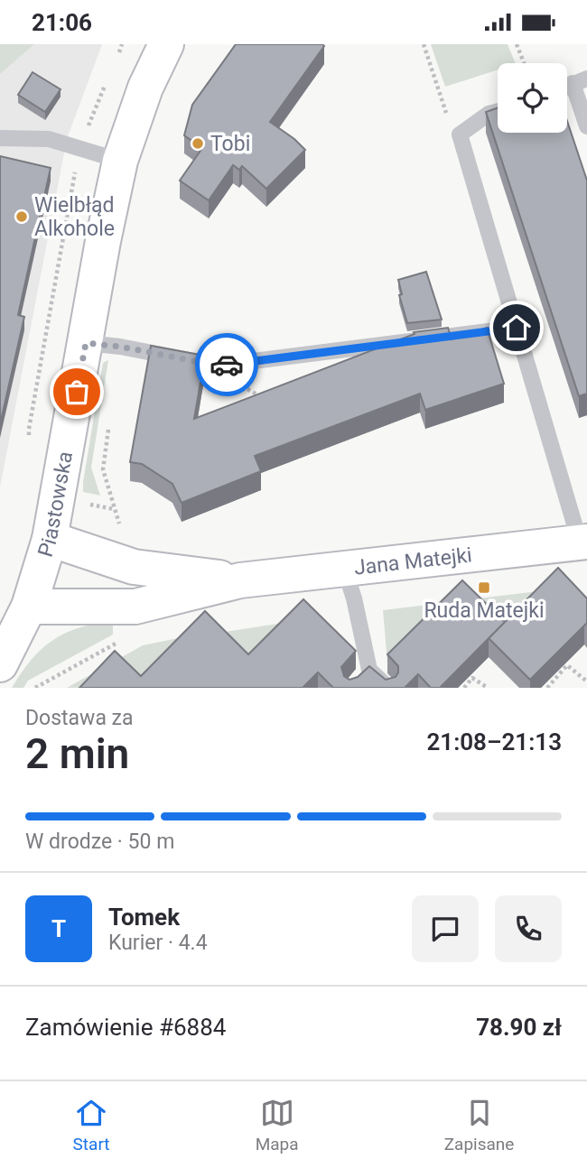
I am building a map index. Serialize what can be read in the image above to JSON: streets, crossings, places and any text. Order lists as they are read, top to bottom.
{
  "streets": {
    "street": ["Piastowska", "Jana Matejki"]
  },
  "crossings": [
    ["Piastowska", "Jana Matejki"]
  ],
  "places": {
    "other": ["Tobi", "Wielbłąd Alkohole"],
    "transit": ["Ruda Matejki"]
  },
  "page": {
    "status": "21:06",
    "heading": ["2 min", "Dostawa za", "21:08–21:13"],
    "panel": [
      "Tomek",
      "Kurier · 4.4",
      "Zamówienie #6884",
      "78.90 zł"
    ],
    "bar": "W drodze · 50 m",
    "round": "T",
    "tabs": ["Start", "Mapa", "Zapisane"]
  }
}
